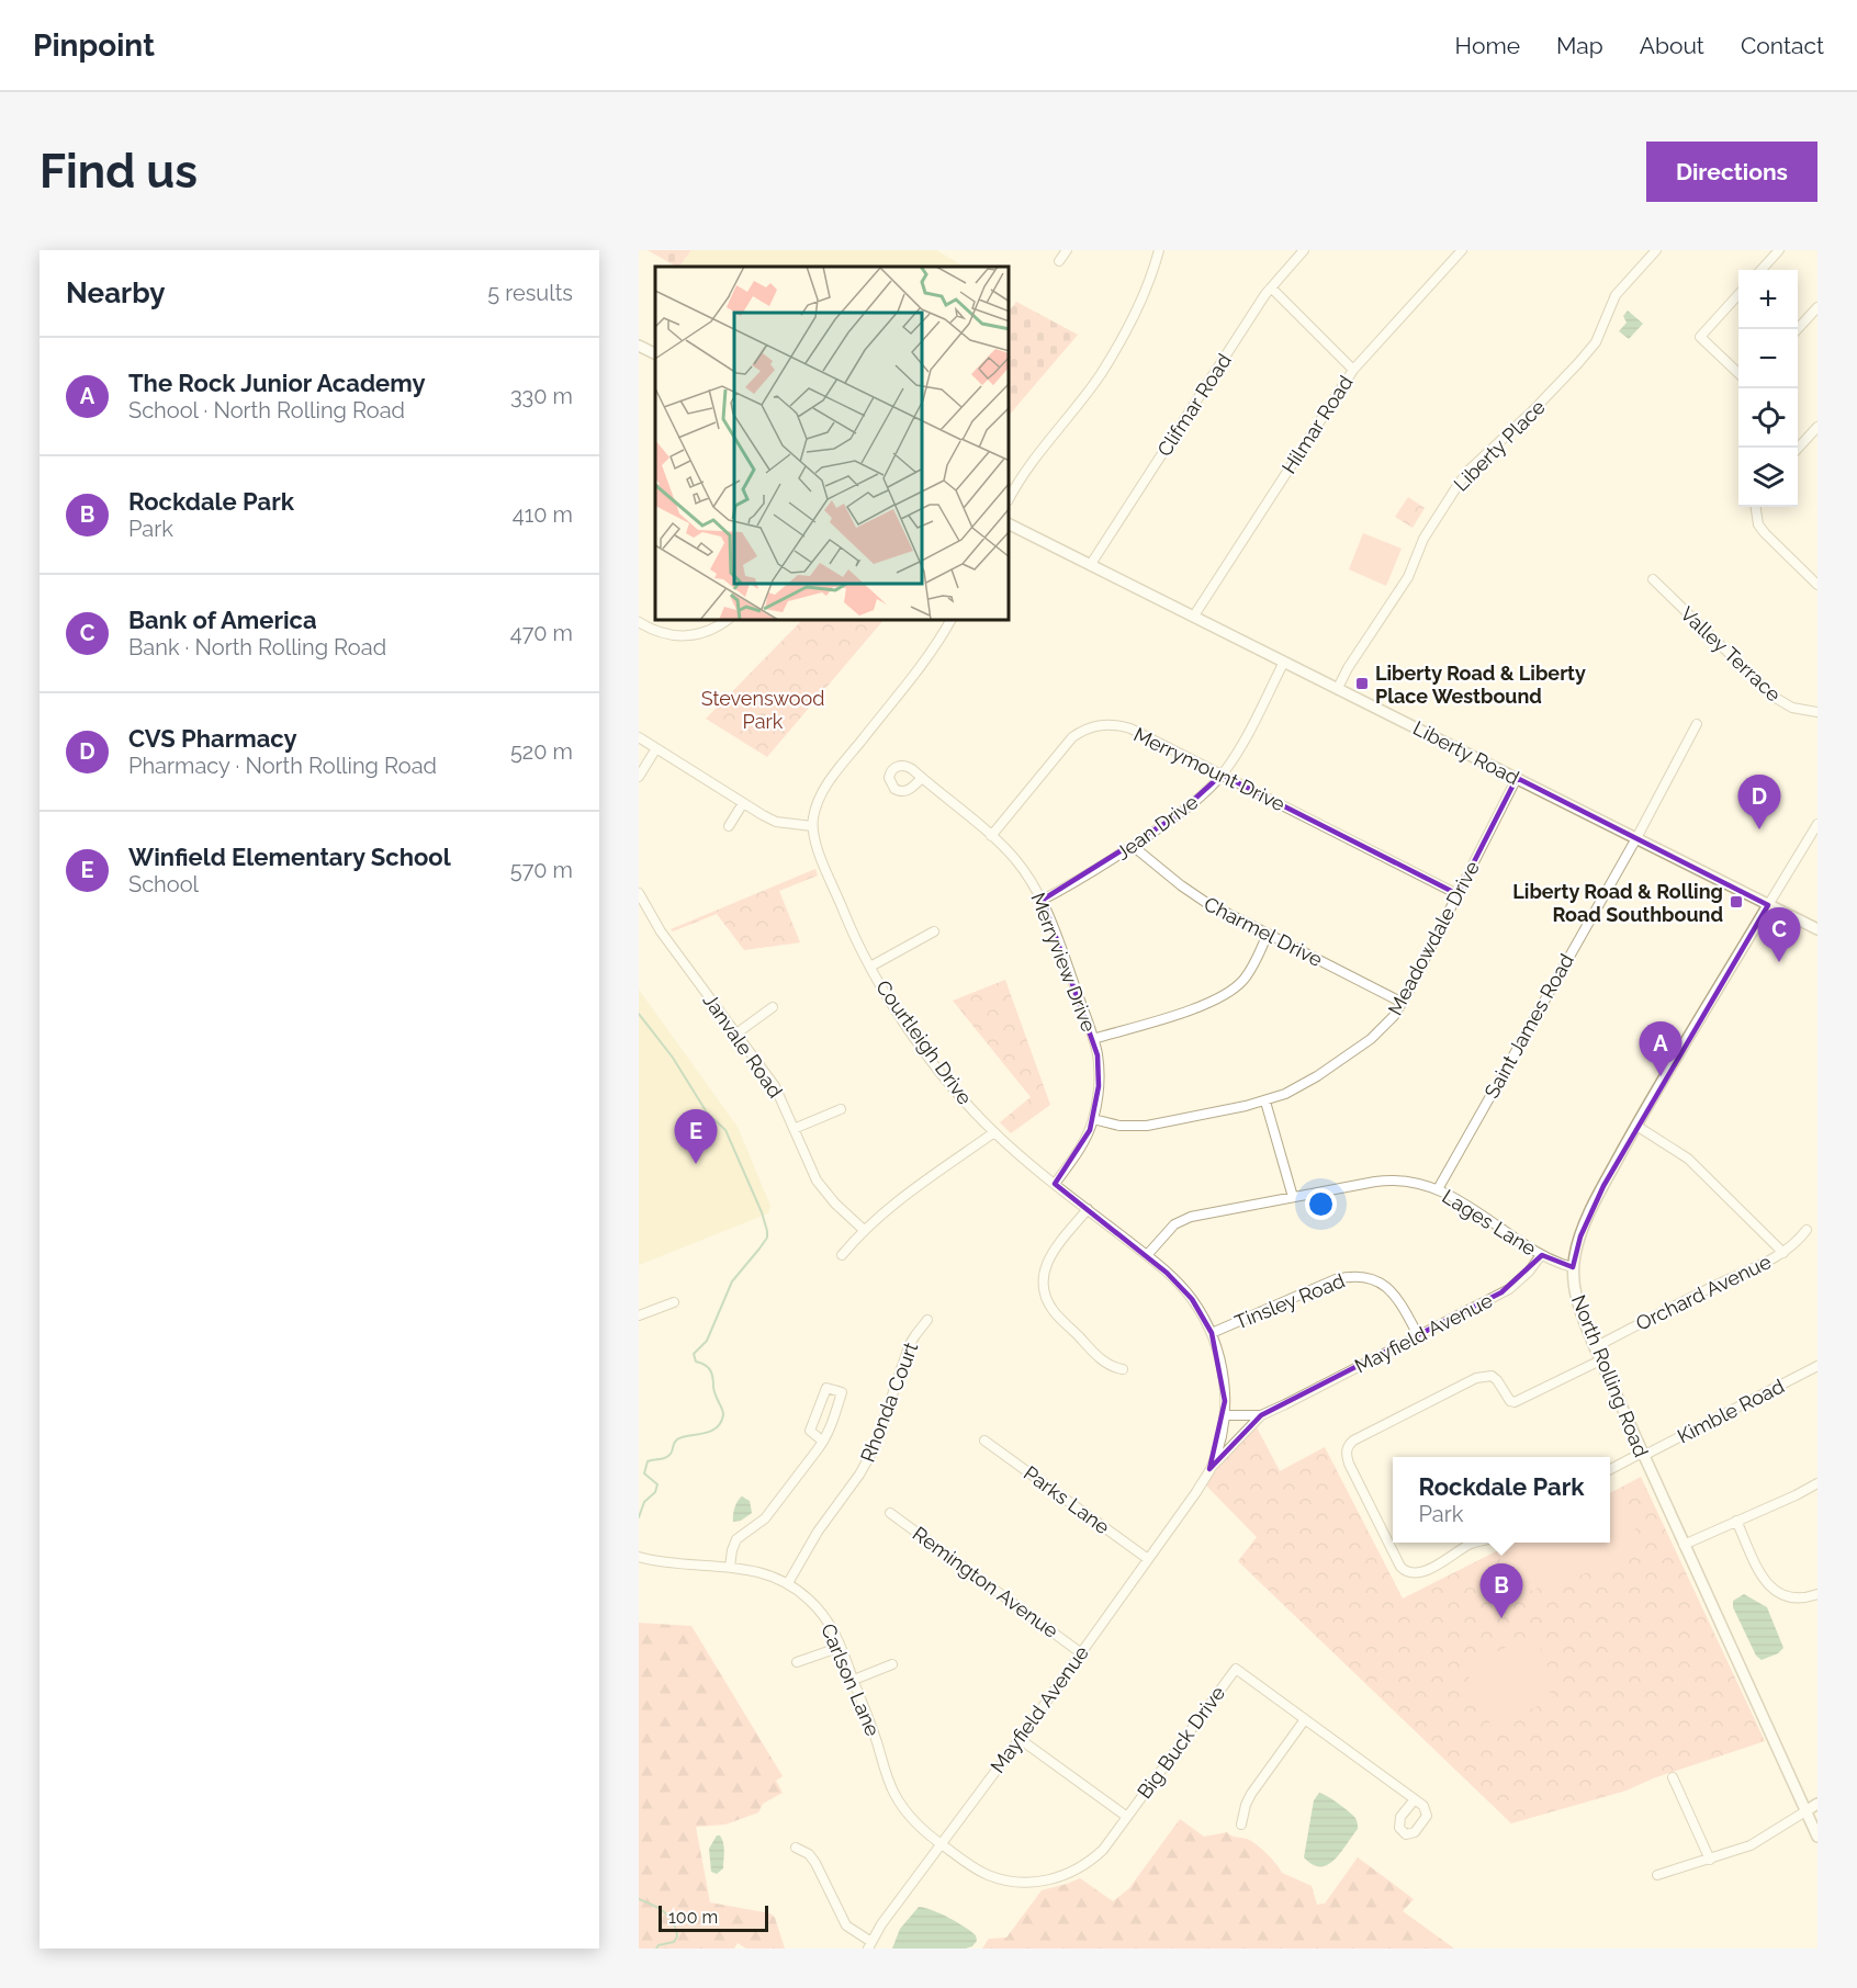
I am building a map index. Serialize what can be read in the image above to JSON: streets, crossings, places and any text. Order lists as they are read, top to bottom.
{
  "streets": {
    "main road": ["Liberty Road", "North Rolling Road"],
    "street": [
      "Clifmar Road",
      "Hilmar Road",
      "Liberty Place",
      "Valley Terrace",
      "Merrymount Drive",
      "Jean Drive",
      "Charmel Drive",
      "Meadowdale Drive",
      "Merryview Drive",
      "Saint James Road",
      "Courtleigh Drive",
      "Janvale Road",
      "Lages Lane",
      "Orchard Avenue",
      "Tinsley Road",
      "Mayfield Avenue",
      "Rhonda Court",
      "Kimble Road",
      "Parks Lane",
      "Remington Avenue",
      "Carlson Lane",
      "Big Buck Drive"
    ]
  },
  "crossings": [
    ["Clifmar Road", "Liberty Road"],
    ["Hilmar Road", "Liberty Road"],
    ["Liberty Place", "Liberty Road"],
    ["Liberty Road", "Jean Drive"],
    ["Liberty Road", "Meadowdale Drive"],
    ["Liberty Road", "Saint James Road"],
    ["Liberty Road", "North Rolling Road"],
    ["Merrymount Drive", "Jean Drive"],
    ["Merrymount Drive", "Meadowdale Drive"],
    ["Merrymount Drive", "Merryview Drive"],
    ["Jean Drive", "Charmel Drive"],
    ["Jean Drive", "Merryview Drive"],
    ["Charmel Drive", "Meadowdale Drive"],
    ["Meadowdale Drive", "Merryview Drive"],
    ["Merryview Drive", "Courtleigh Drive"],
    ["Saint James Road", "Lages Lane"],
    ["Courtleigh Drive", "Lages Lane"],
    ["Courtleigh Drive", "Tinsley Road"],
    ["Courtleigh Drive", "Mayfield Avenue"],
    ["Lages Lane", "Mayfield Avenue"],
    ["Lages Lane", "North Rolling Road"],
    ["Orchard Avenue", "North Rolling Road"],
    ["Tinsley Road", "Mayfield Avenue"],
    ["Mayfield Avenue", "Parks Lane"],
    ["Mayfield Avenue", "Remington Avenue"],
    ["Mayfield Avenue", "Carlson Lane"],
    ["Mayfield Avenue", "Big Buck Drive"],
    ["North Rolling Road", "Kimble Road"],
    ["Rhonda Court", "Carlson Lane"],
    ["Carlson Lane", "Big Buck Drive"]
  ],
  "parks": ["Stevenswood Park"],
  "places": {
    "transit": ["Liberty Road & Liberty Place Westbound", "Liberty Road & Rolling Road Southbound"]
  },
  "scale_bar": "100 m",
  "page": {
    "header": "Pinpoint",
    "nav": [
      "Home",
      "Map",
      "About",
      "Contact"
    ],
    "buttons": "Directions",
    "title": "Find us",
    "heading": ["Nearby", "5 results"],
    "map_buttons": ["+", "−"],
    "list": [
      {
        "mark": "A",
        "name": "The Rock Junior Academy",
        "note": "School · North Rolling Road",
        "value": "330 m"
      },
      {
        "mark": "B",
        "name": "Rockdale Park",
        "note": "Park",
        "value": "410 m"
      },
      {
        "mark": "C",
        "name": "Bank of America",
        "note": "Bank · North Rolling Road",
        "value": "470 m"
      },
      {
        "mark": "D",
        "name": "CVS Pharmacy",
        "note": "Pharmacy · North Rolling Road",
        "value": "520 m"
      },
      {
        "mark": "E",
        "name": "Winfield Elementary School",
        "note": "School",
        "value": "570 m"
      }
    ],
    "pins": [
      "D",
      "C",
      "A",
      "E",
      "B"
    ],
    "popup": ["Rockdale Park", "Park"],
    "scale": "100 m"
  }
}
